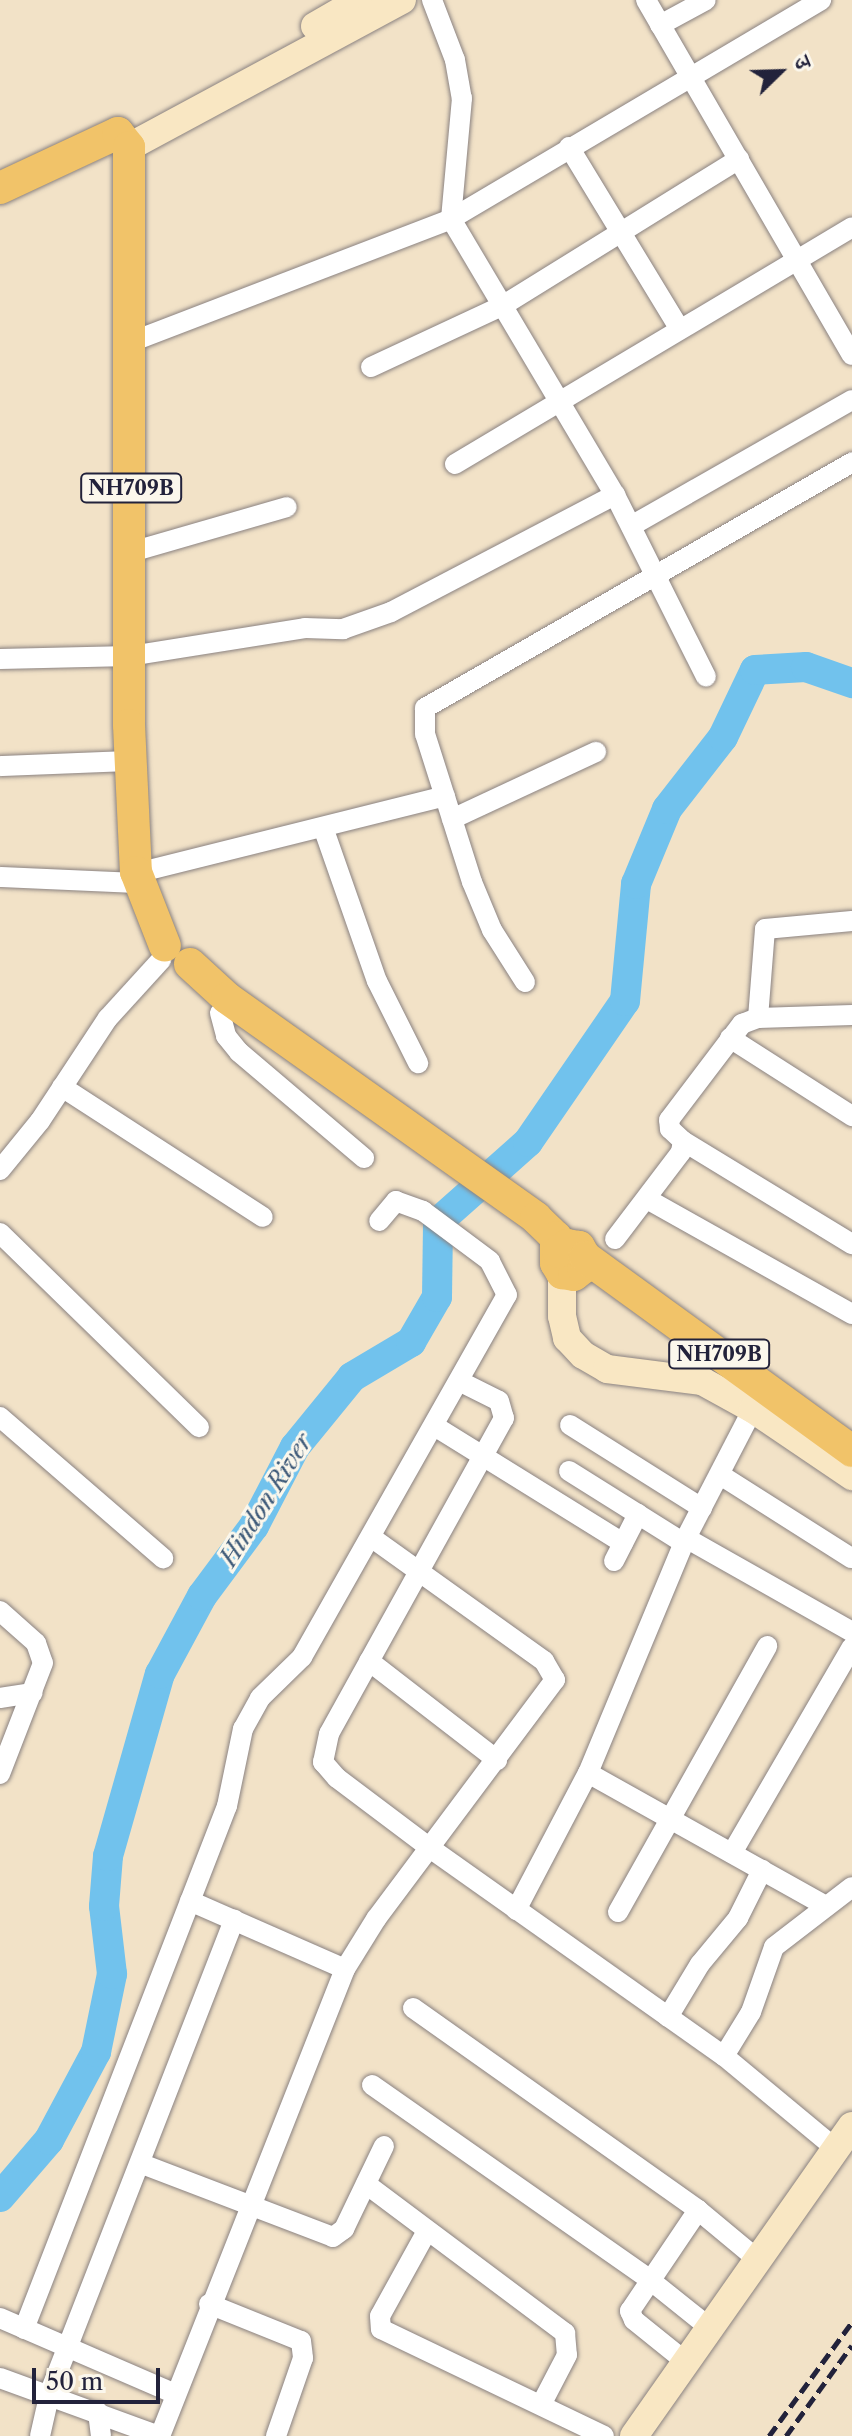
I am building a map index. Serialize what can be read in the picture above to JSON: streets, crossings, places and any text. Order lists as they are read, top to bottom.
{
  "streets": {
    "highway": ["NH709B"]
  },
  "water": ["Hindon River"],
  "scale_bar": "50 m",
  "north": "top right"
}
